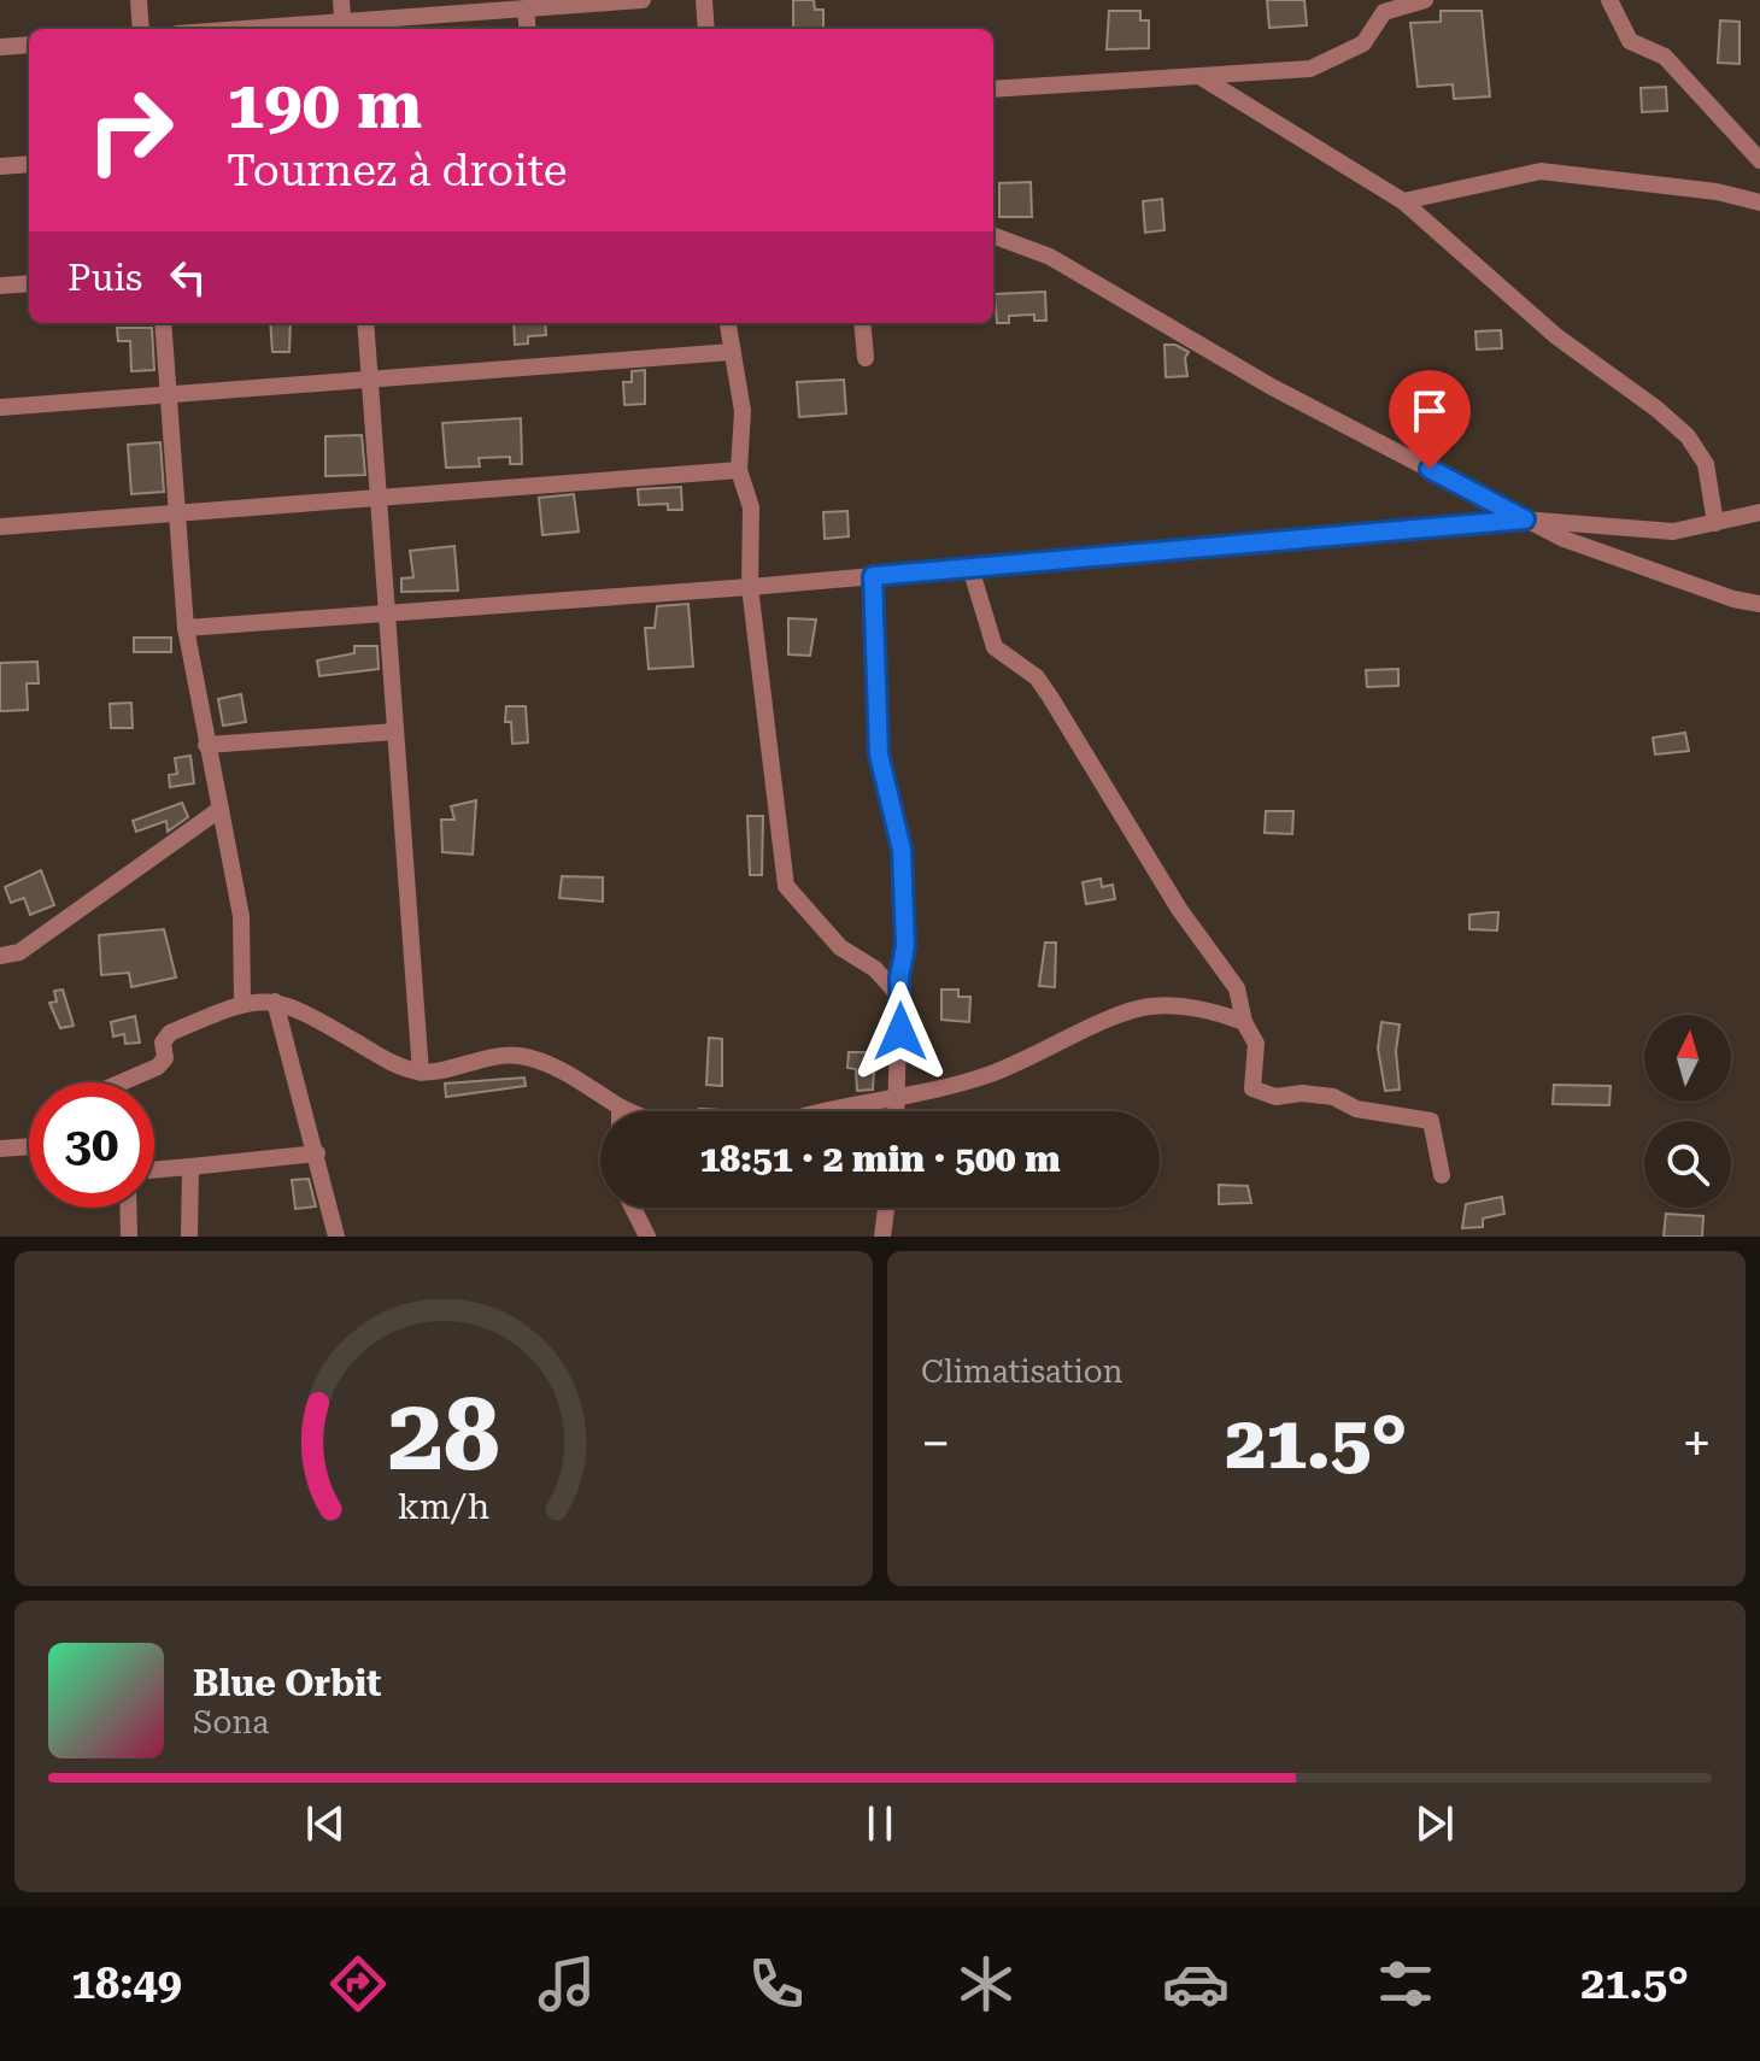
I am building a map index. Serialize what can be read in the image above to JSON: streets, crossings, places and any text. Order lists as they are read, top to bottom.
{
  "north": "top",
  "page": {
    "turn": ["190 m", "Tournez à droite"],
    "then": "Puis",
    "limit": "30",
    "trip": "18:51 · 2 min · 500 m",
    "tile": "Climatisation",
    "heat": ["−", "21.5°", "+"],
    "song": ["Blue Orbit", "Sona"],
    "tabs": ["18:49", "21.5°"],
    "gauge": ["28", "km/h"]
  }
}
